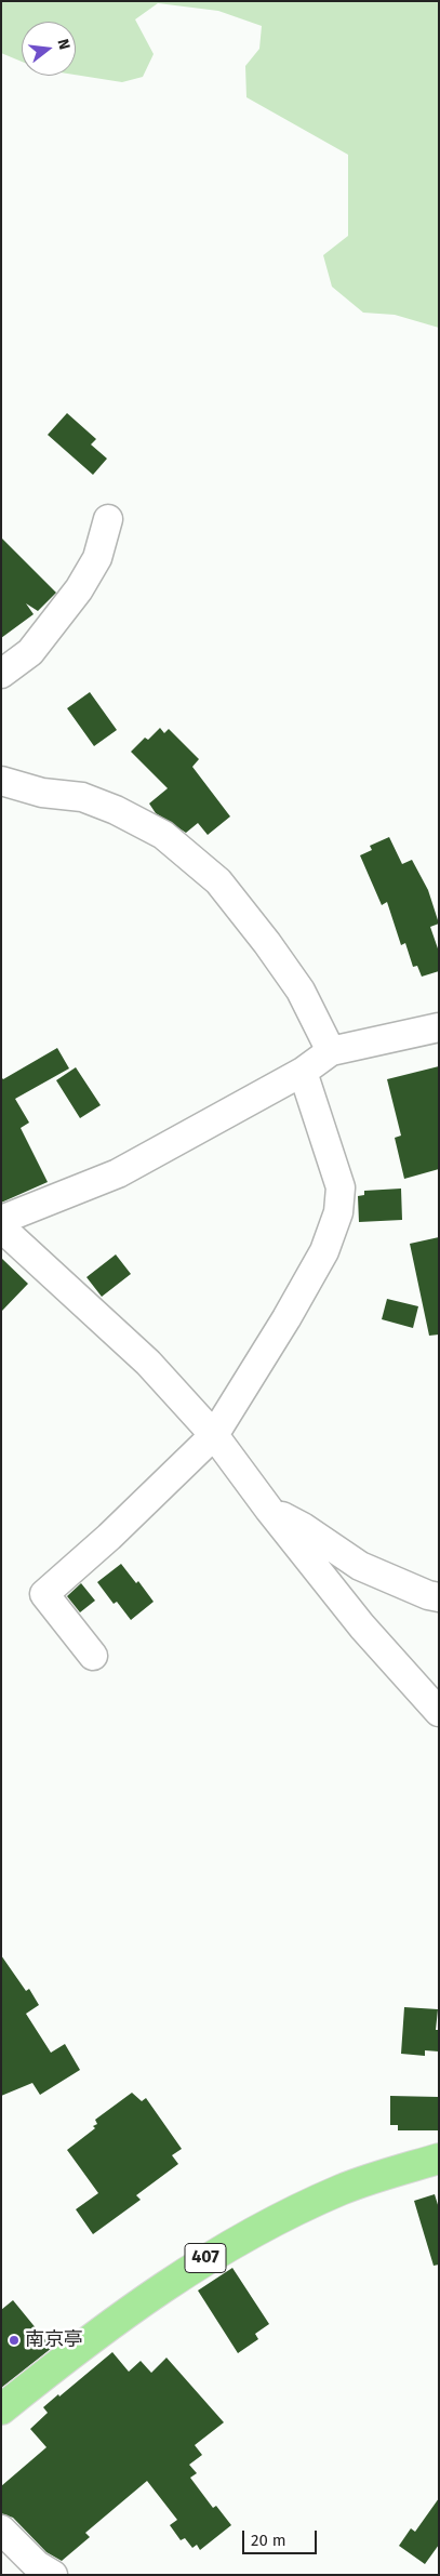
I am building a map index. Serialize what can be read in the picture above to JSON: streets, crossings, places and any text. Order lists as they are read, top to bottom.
{
  "streets": {
    "highway": ["407"]
  },
  "places": ["南京亭"],
  "scale_bar": "20 m",
  "north": "right"
}
